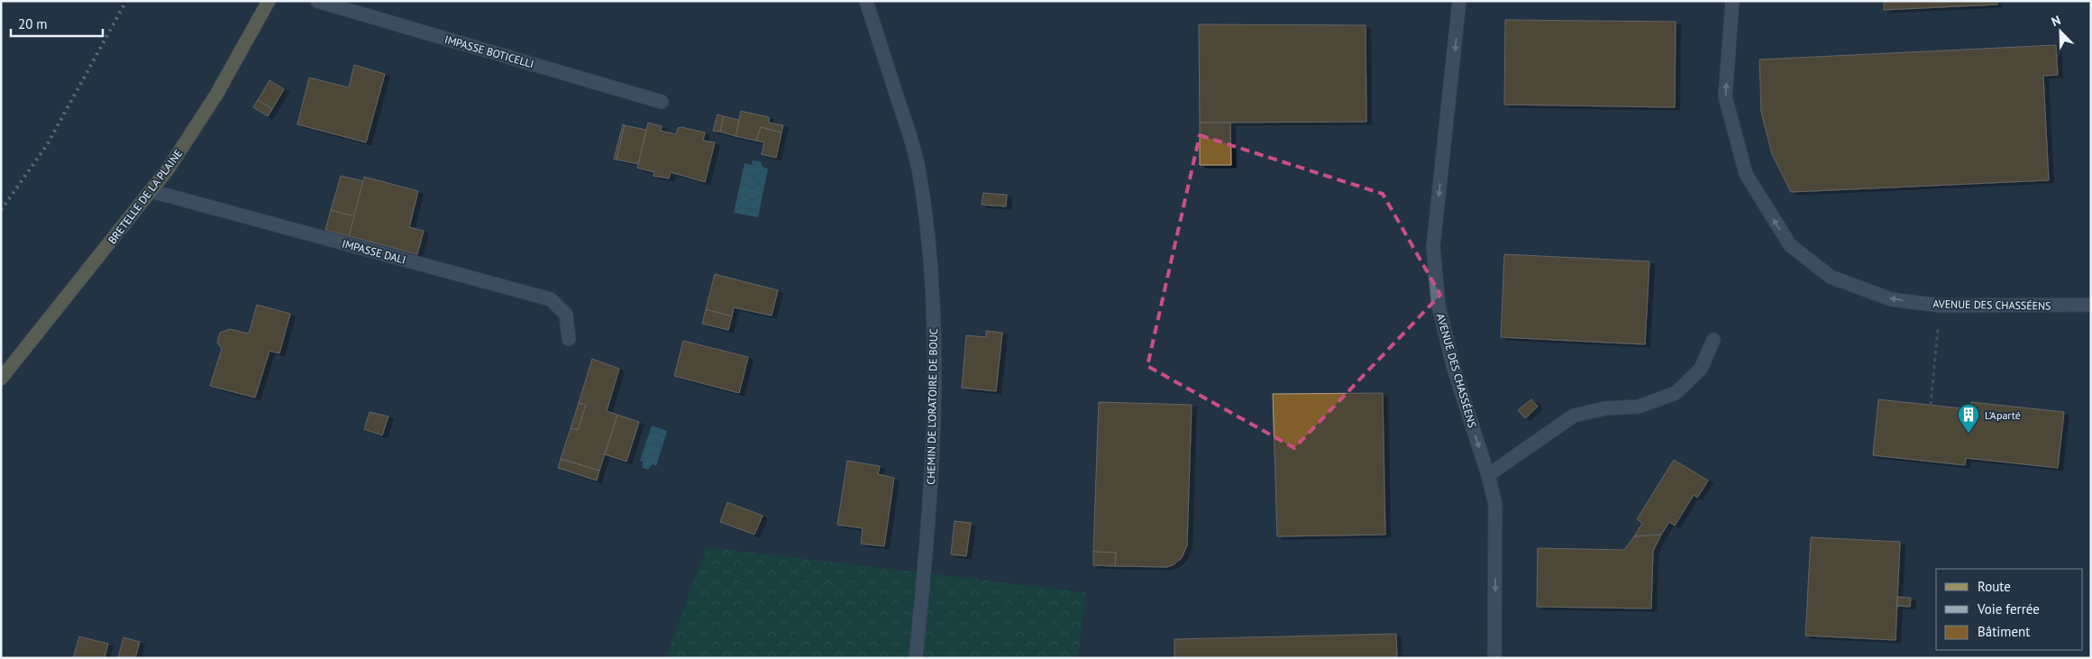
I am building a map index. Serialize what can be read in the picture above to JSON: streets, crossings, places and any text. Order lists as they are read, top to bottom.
{
  "streets": {
    "main road": ["BRETELLE DE LA PLAINE"],
    "street": [
      "IMPASSE BOTICELLI",
      "IMPASSE DALI",
      "AVENUE DES CHASSÉENS",
      "CHEMIN DE L'ORATOIRE DE BOUC"
    ]
  },
  "crossings": [
    ["BRETELLE DE LA PLAINE", "IMPASSE DALI"]
  ],
  "places": {
    "building": ["L'Aparté"]
  },
  "legend": ["Route", "Voie ferrée", "Bâtiment"],
  "scale_bar": "20 m",
  "north": "top left"
}
